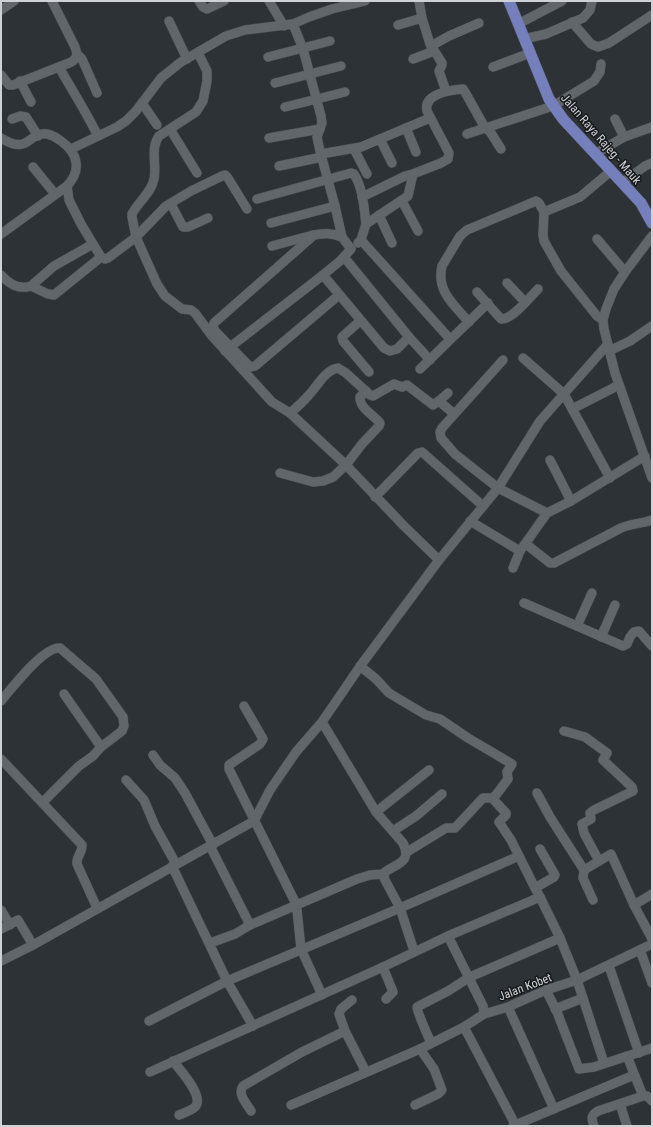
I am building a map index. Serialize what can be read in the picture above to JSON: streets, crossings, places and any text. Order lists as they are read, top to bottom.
{
  "streets": {
    "main road": ["Jalan Raya Rajeg - Mauk"],
    "street": ["Jalan Kobet"]
  }
}
